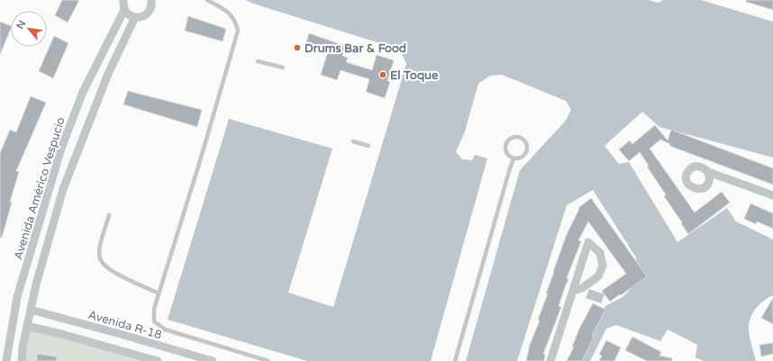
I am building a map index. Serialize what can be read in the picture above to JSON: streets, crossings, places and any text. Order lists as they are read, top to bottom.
{
  "streets": {
    "street": ["Avenida Américo Vespucio", "Avenida R-18"]
  },
  "crossings": [
    ["Avenida Américo Vespucio", "Avenida R-18"]
  ],
  "places": ["Drums Bar & Food", "El Toque"],
  "north": "top left"
}
